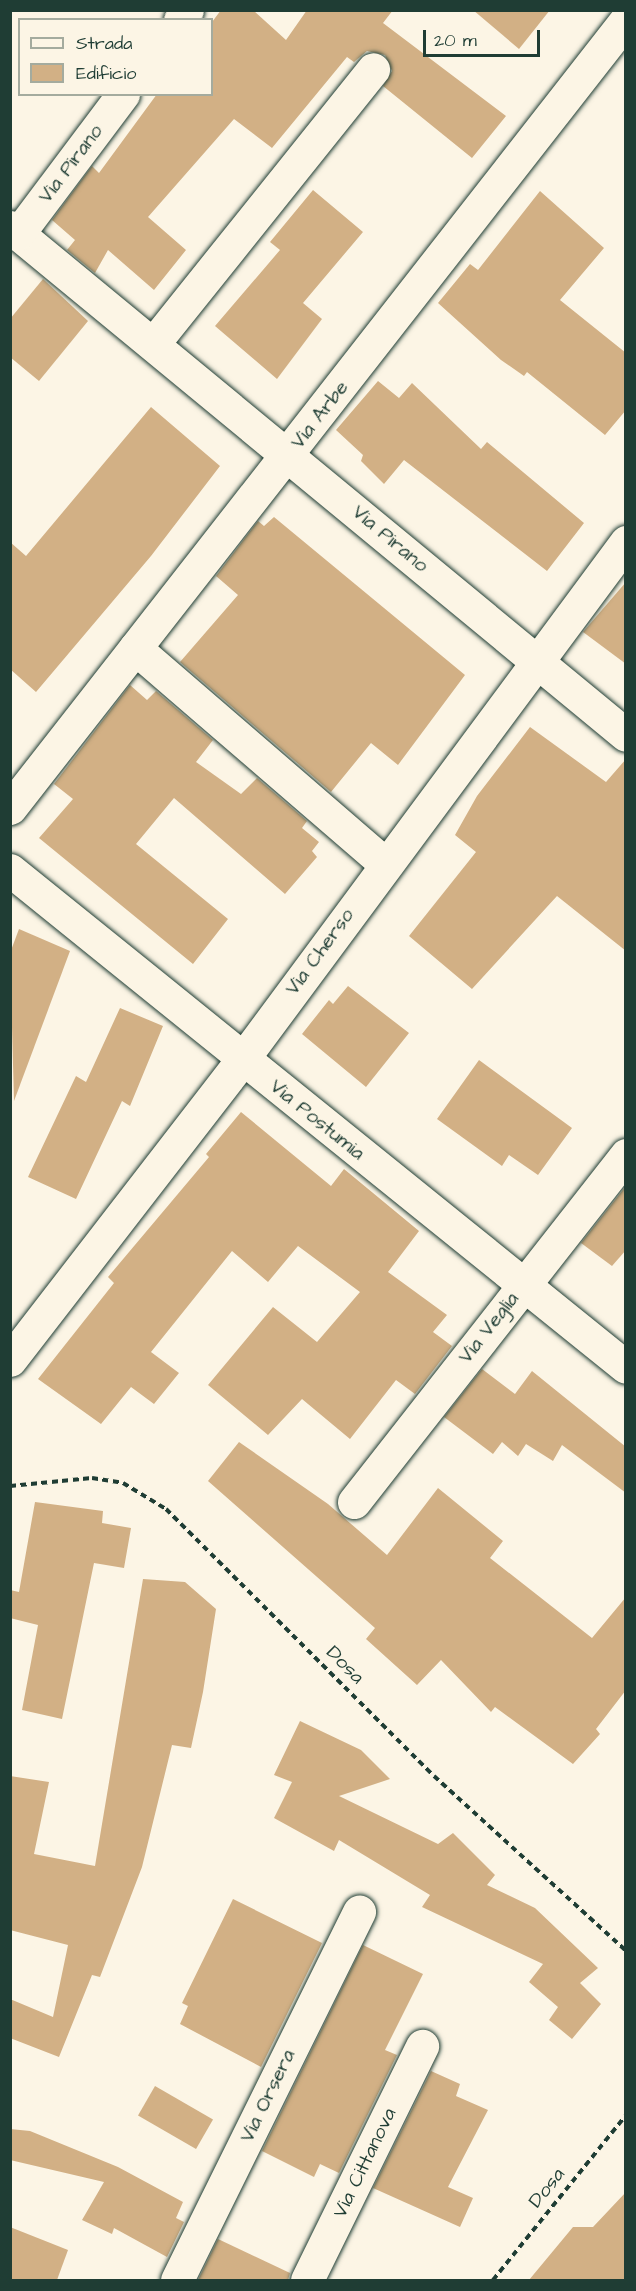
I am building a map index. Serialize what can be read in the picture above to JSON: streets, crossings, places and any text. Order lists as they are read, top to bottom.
{
  "streets": {
    "street": [
      "Via Pirano",
      "Via Arbe",
      "Via Cherso",
      "Via Postumia",
      "Via Veglia",
      "Via Orsera",
      "Via Cittanova"
    ],
    "path": ["Dosa"]
  },
  "crossings": [
    ["Via Pirano", "Via Arbe"],
    ["Via Pirano", "Via Cherso"],
    ["Via Cherso", "Via Postumia"],
    ["Via Postumia", "Via Veglia"]
  ],
  "legend": ["Strada", "Edificio"],
  "scale_bar": "20 m"
}
